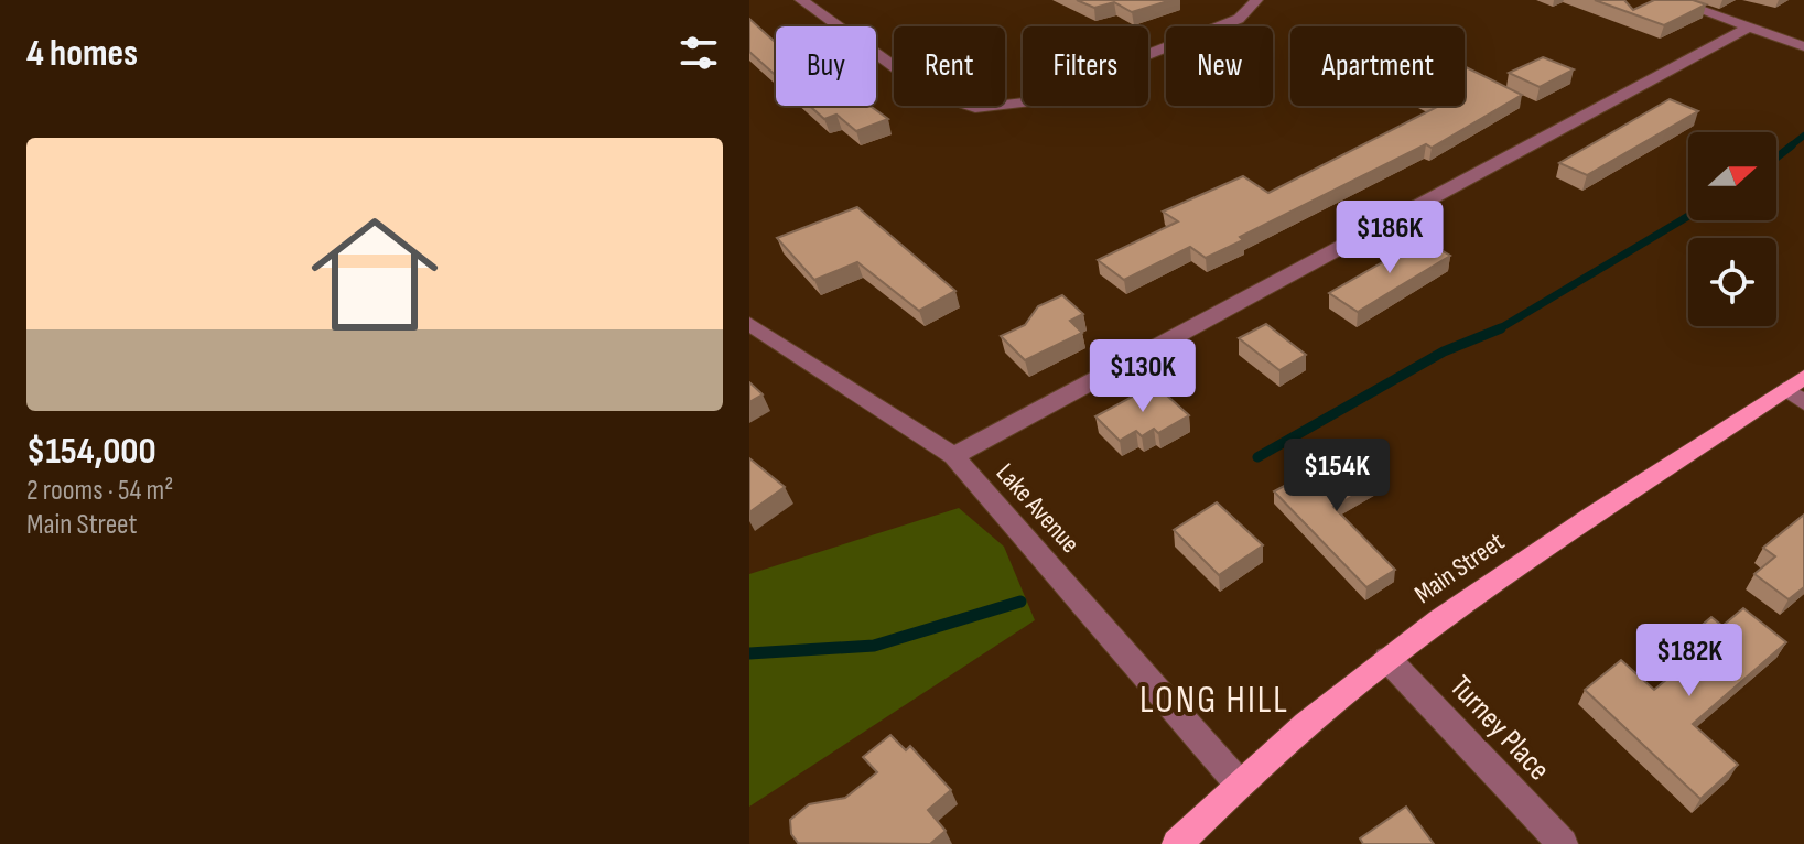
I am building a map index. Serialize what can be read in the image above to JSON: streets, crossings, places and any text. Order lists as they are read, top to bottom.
{
  "streets": {
    "main road": ["Main Street"],
    "street": ["Lake Avenue", "Turney Place"]
  },
  "crossings": [
    ["Lake Avenue", "Main Street"],
    ["Main Street", "Turney Place"]
  ],
  "districts": ["LONG HILL"],
  "north": "right",
  "page": {
    "heading": "4 homes",
    "chip": [
      "Buy",
      "Rent",
      "Filters",
      "New",
      "Apartment"
    ],
    "list": [
      {
        "name": "$154,000",
        "note": "2 rooms · 54 m² · Main Street"
      }
    ],
    "price": [
      "$186K",
      "$130K",
      "$154K",
      "$182K"
    ]
  }
}
